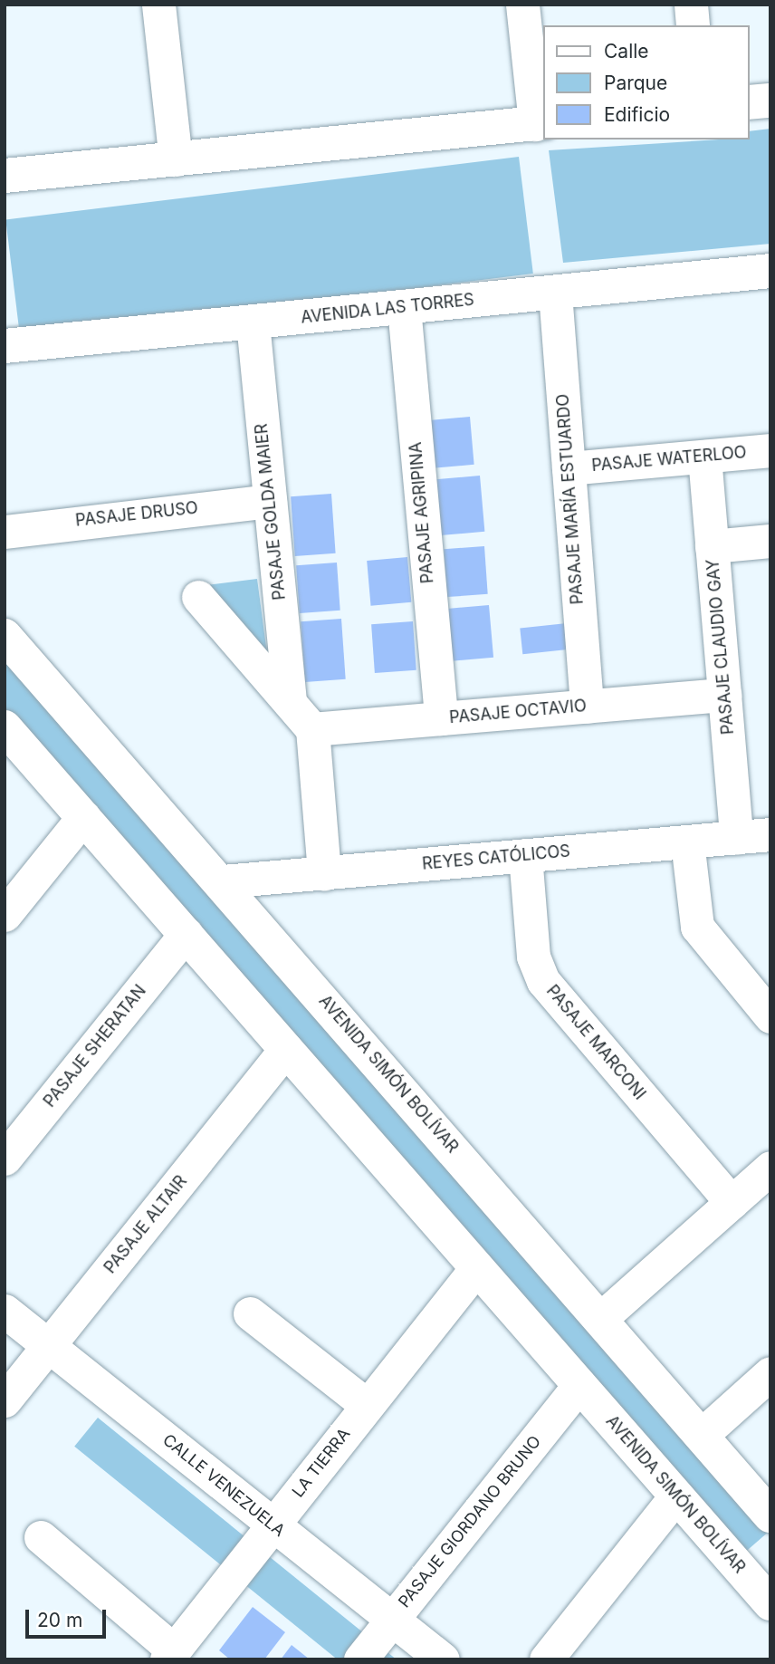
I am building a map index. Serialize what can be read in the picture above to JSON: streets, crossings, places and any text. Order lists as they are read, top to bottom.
{
  "streets": {
    "main road": ["AVENIDA LAS TORRES", "AVENIDA SIMÓN BOLÍVAR"],
    "street": [
      "PASAJE WATERLOO",
      "PASAJE MARÍA ESTUARDO",
      "PASAJE GOLDA MAIER",
      "PASAJE AGRIPINA",
      "PASAJE DRUSO",
      "PASAJE CLAUDIO GAY",
      "PASAJE OCTAVIO",
      "REYES CATÓLICOS",
      "PASAJE MARCONI",
      "PASAJE SHERATAN",
      "PASAJE ALTAIR",
      "LA TIERRA",
      "CALLE VENEZUELA",
      "PASAJE GIORDANO BRUNO"
    ]
  },
  "crossings": [
    ["AVENIDA LAS TORRES", "PASAJE MARÍA ESTUARDO"],
    ["AVENIDA LAS TORRES", "PASAJE GOLDA MAIER"],
    ["AVENIDA LAS TORRES", "PASAJE AGRIPINA"],
    ["PASAJE WATERLOO", "PASAJE MARÍA ESTUARDO"],
    ["PASAJE WATERLOO", "PASAJE CLAUDIO GAY"],
    ["PASAJE MARÍA ESTUARDO", "PASAJE OCTAVIO"],
    ["PASAJE GOLDA MAIER", "PASAJE DRUSO"],
    ["PASAJE AGRIPINA", "PASAJE OCTAVIO"],
    ["PASAJE CLAUDIO GAY", "PASAJE OCTAVIO"],
    ["PASAJE CLAUDIO GAY", "REYES CATÓLICOS"],
    ["REYES CATÓLICOS", "PASAJE MARCONI"],
    ["REYES CATÓLICOS", "AVENIDA SIMÓN BOLÍVAR"],
    ["PASAJE SHERATAN", "AVENIDA SIMÓN BOLÍVAR"],
    ["AVENIDA SIMÓN BOLÍVAR", "PASAJE ALTAIR"],
    ["AVENIDA SIMÓN BOLÍVAR", "LA TIERRA"],
    ["AVENIDA SIMÓN BOLÍVAR", "PASAJE GIORDANO BRUNO"],
    ["PASAJE ALTAIR", "CALLE VENEZUELA"],
    ["LA TIERRA", "CALLE VENEZUELA"],
    ["CALLE VENEZUELA", "PASAJE GIORDANO BRUNO"]
  ],
  "legend": ["Calle", "Parque", "Edificio"],
  "scale_bar": "20 m"
}
